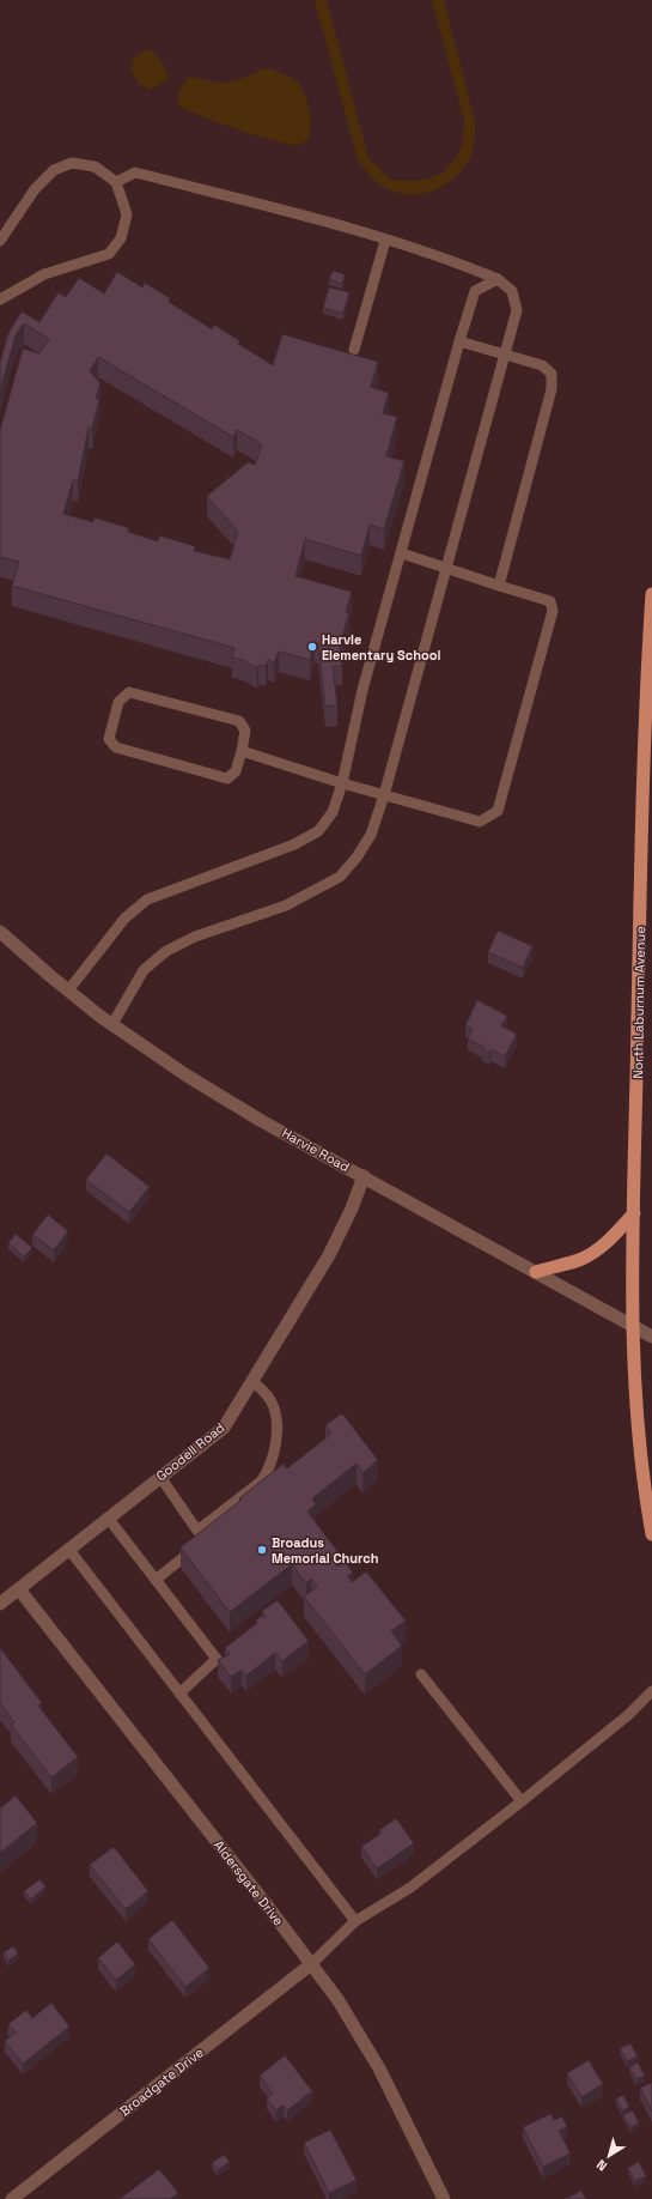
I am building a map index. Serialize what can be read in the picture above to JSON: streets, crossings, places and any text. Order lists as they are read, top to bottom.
{
  "streets": {
    "main road": ["North Laburnum Avenue"],
    "street": [
      "Harvie Road",
      "Goodell Road",
      "Aldersgate Drive",
      "Broadgate Drive"
    ]
  },
  "crossings": [
    ["North Laburnum Avenue", "Harvie Road"],
    ["Harvie Road", "Goodell Road"],
    ["Goodell Road", "Aldersgate Drive"],
    ["Aldersgate Drive", "Broadgate Drive"]
  ],
  "places": ["Harvie Elementary School", "Broadus Memorial Church"],
  "north": "bottom left"
}
